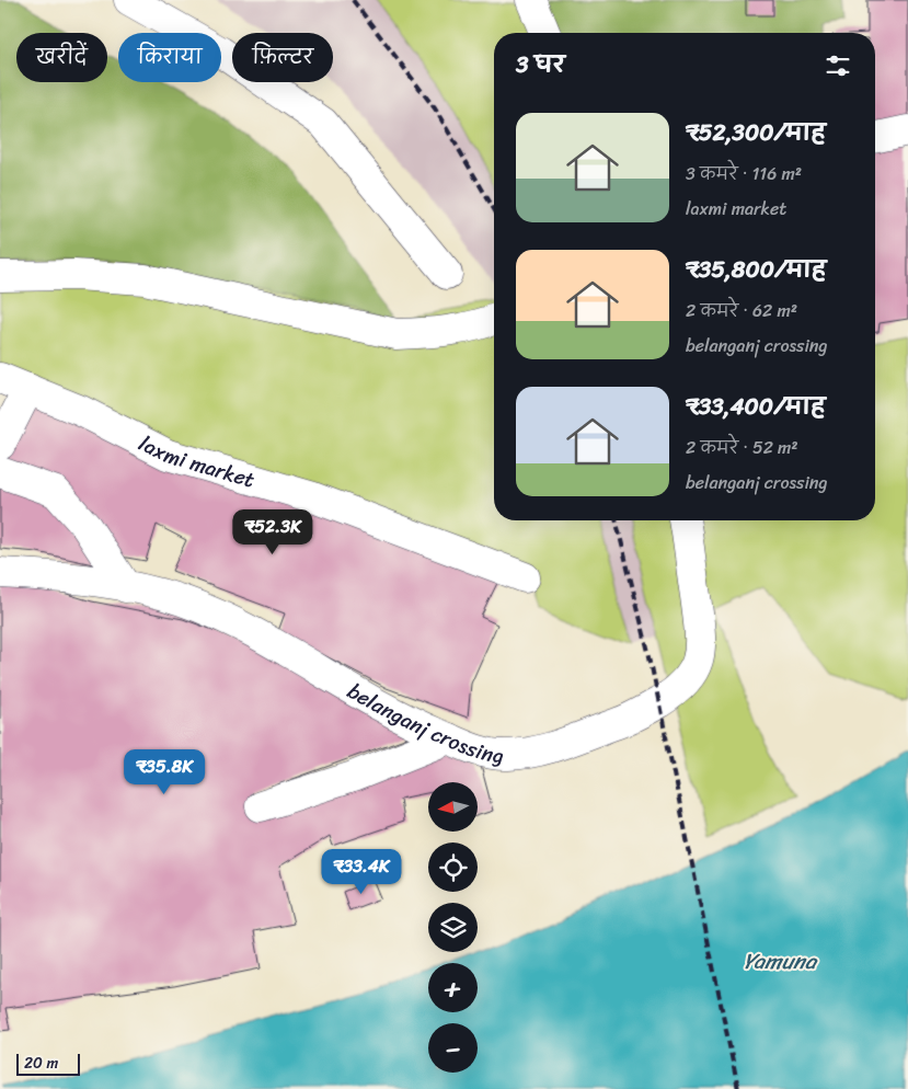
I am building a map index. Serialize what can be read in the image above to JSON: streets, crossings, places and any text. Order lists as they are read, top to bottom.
{
  "streets": {
    "street": ["laxmi market", "belanganj crossing"]
  },
  "water": ["Yamuna"],
  "scale_bar": "20 m",
  "north": "left",
  "page": {
    "chip": ["खरीदें", "किराया", "फ़िल्टर"],
    "heading": "3 घर",
    "list": [
      {
        "name": "₹52,300/माह",
        "note": "3 कमरे · 116 m² · laxmi market"
      },
      {
        "name": "₹35,800/माह",
        "note": "2 कमरे · 62 m² · belanganj crossing"
      },
      {
        "name": "₹33,400/माह",
        "note": "2 कमरे · 52 m² · belanganj crossing"
      }
    ],
    "price": ["₹52.3K", "₹35.8K", "₹33.4K"],
    "map_buttons": ["+", "−"],
    "scale": "20 m"
  }
}
